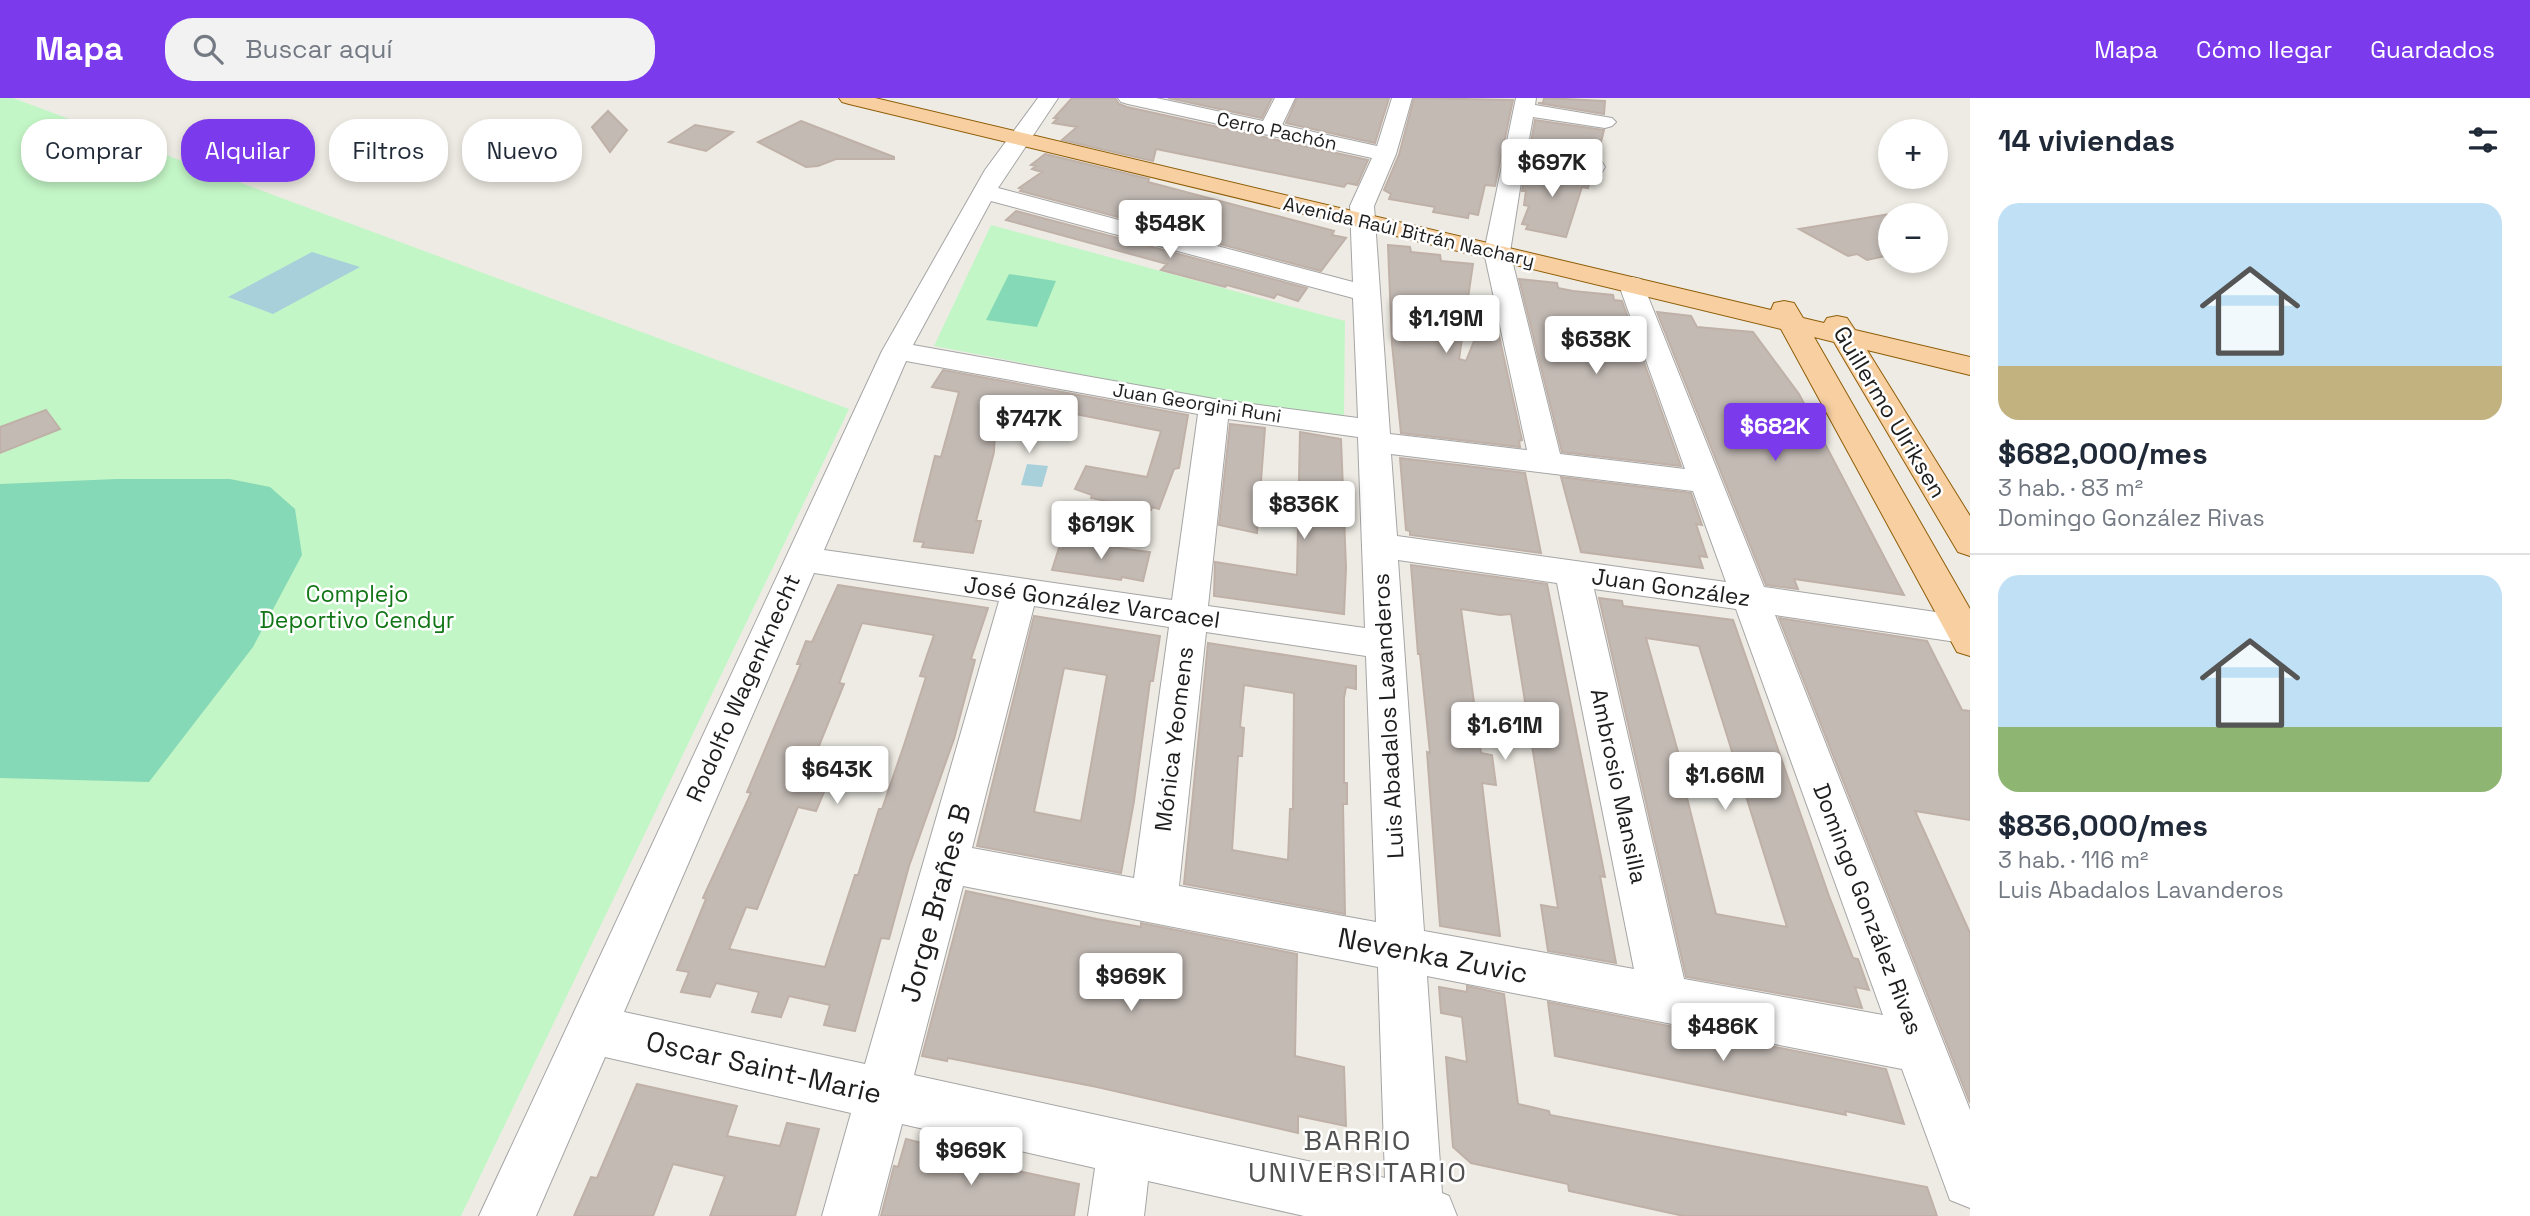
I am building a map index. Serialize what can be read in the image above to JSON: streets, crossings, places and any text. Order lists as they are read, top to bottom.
{
  "streets": {
    "main road": ["Avenida Raúl Bitrán Nachary", "Guillermo Ulriksen"],
    "street": [
      "Cerro Pachón",
      "Juan Georgini Runi",
      "Juan González",
      "José González Varcacel",
      "Rodolfo Wagenknecht",
      "Luis Abadalos Lavanderos",
      "Mónica Yeomens",
      "Ambrosio Mansilla",
      "Jorge Brañes B",
      "Domingo González Rivas",
      "Nevenka Zuvic",
      "Oscar Saint-Marie"
    ]
  },
  "crossings": [
    ["Cerro Pachón", "Luis Abadalos Lavanderos"],
    ["Avenida Raúl Bitrán Nachary", "Guillermo Ulriksen"],
    ["Avenida Raúl Bitrán Nachary", "Rodolfo Wagenknecht"],
    ["Avenida Raúl Bitrán Nachary", "Luis Abadalos Lavanderos"],
    ["Avenida Raúl Bitrán Nachary", "Domingo González Rivas"],
    ["Juan Georgini Runi", "Rodolfo Wagenknecht"],
    ["Juan Georgini Runi", "Luis Abadalos Lavanderos"],
    ["Juan Georgini Runi", "Mónica Yeomens"],
    ["Juan Georgini Runi", "Domingo González Rivas"],
    ["Guillermo Ulriksen", "Juan González"],
    ["Juan González", "Luis Abadalos Lavanderos"],
    ["Juan González", "Ambrosio Mansilla"],
    ["Juan González", "Domingo González Rivas"],
    ["José González Varcacel", "Rodolfo Wagenknecht"],
    ["José González Varcacel", "Luis Abadalos Lavanderos"],
    ["José González Varcacel", "Mónica Yeomens"],
    ["José González Varcacel", "Jorge Brañes B"],
    ["Rodolfo Wagenknecht", "Oscar Saint-Marie"],
    ["Luis Abadalos Lavanderos", "Nevenka Zuvic"],
    ["Luis Abadalos Lavanderos", "Oscar Saint-Marie"],
    ["Mónica Yeomens", "Nevenka Zuvic"],
    ["Ambrosio Mansilla", "Nevenka Zuvic"],
    ["Jorge Brañes B", "Nevenka Zuvic"],
    ["Jorge Brañes B", "Oscar Saint-Marie"],
    ["Domingo González Rivas", "Nevenka Zuvic"]
  ],
  "districts": ["BARRIO UNIVERSITARIO"],
  "parks": ["Complejo Deportivo Cendyr"],
  "page": {
    "header": "Mapa",
    "search": "Buscar aquí",
    "nav": ["Mapa", "Cómo llegar", "Guardados"],
    "heading": "14 viviendas",
    "map_buttons": ["+", "−"],
    "chip": [
      "Comprar",
      "Alquilar",
      "Filtros",
      "Nuevo"
    ],
    "price": [
      "$697K",
      "$548K",
      "$1.19M",
      "$638K",
      "$747K",
      "$682K",
      "$836K",
      "$619K",
      "$1.61M",
      "$643K",
      "$1.66M",
      "$969K",
      "$486K",
      "$969K"
    ],
    "list": [
      {
        "name": "$682,000/mes",
        "note": "3 hab. · 83 m² · Domingo González Rivas"
      },
      {
        "name": "$836,000/mes",
        "note": "3 hab. · 116 m² · Luis Abadalos Lavanderos"
      }
    ]
  }
}
